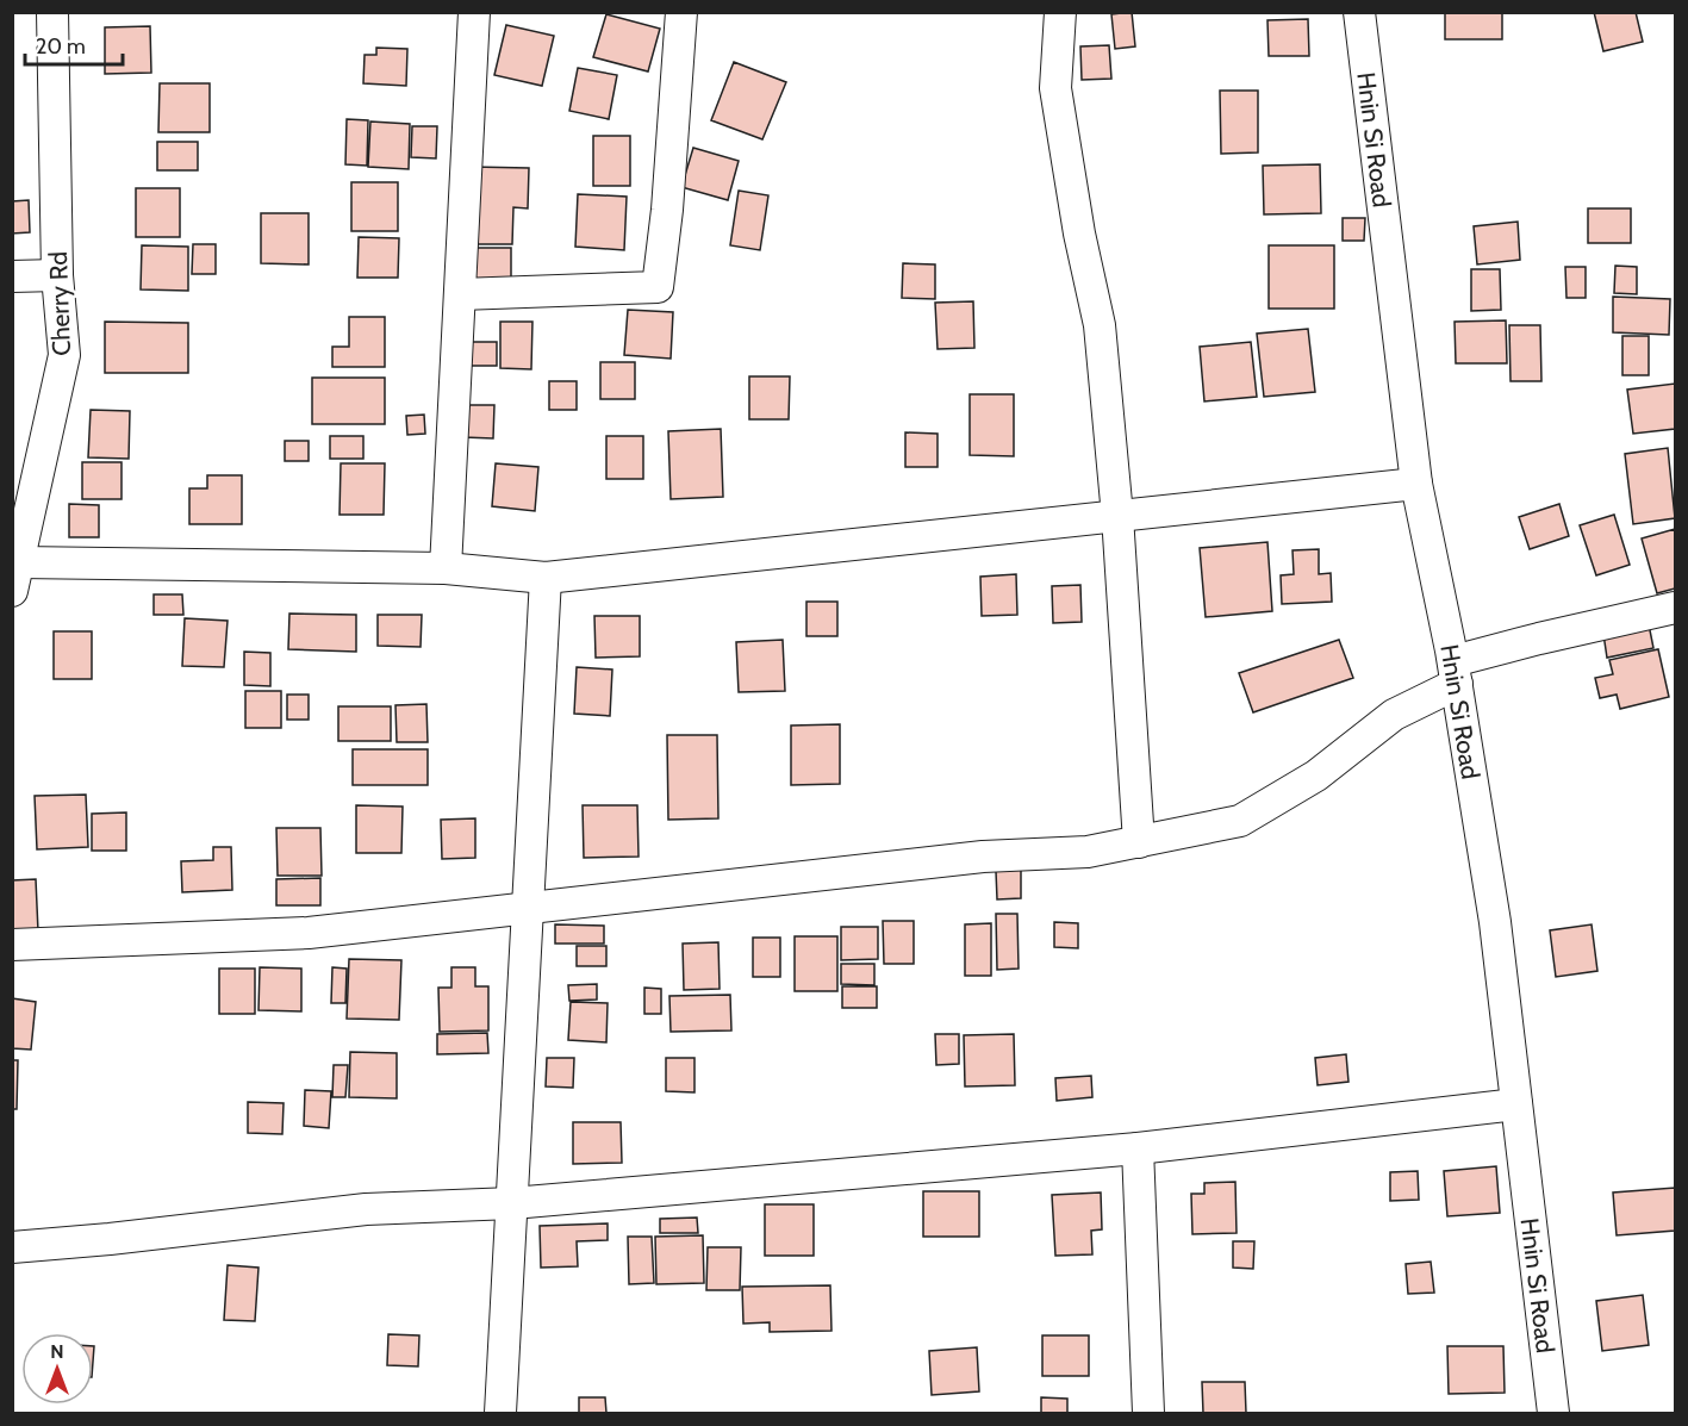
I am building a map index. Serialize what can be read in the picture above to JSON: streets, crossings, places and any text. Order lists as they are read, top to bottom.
{
  "streets": {
    "street": ["Hnin Si Road", "Cherry Rd"]
  },
  "scale_bar": "20 m",
  "north": "top"
}
